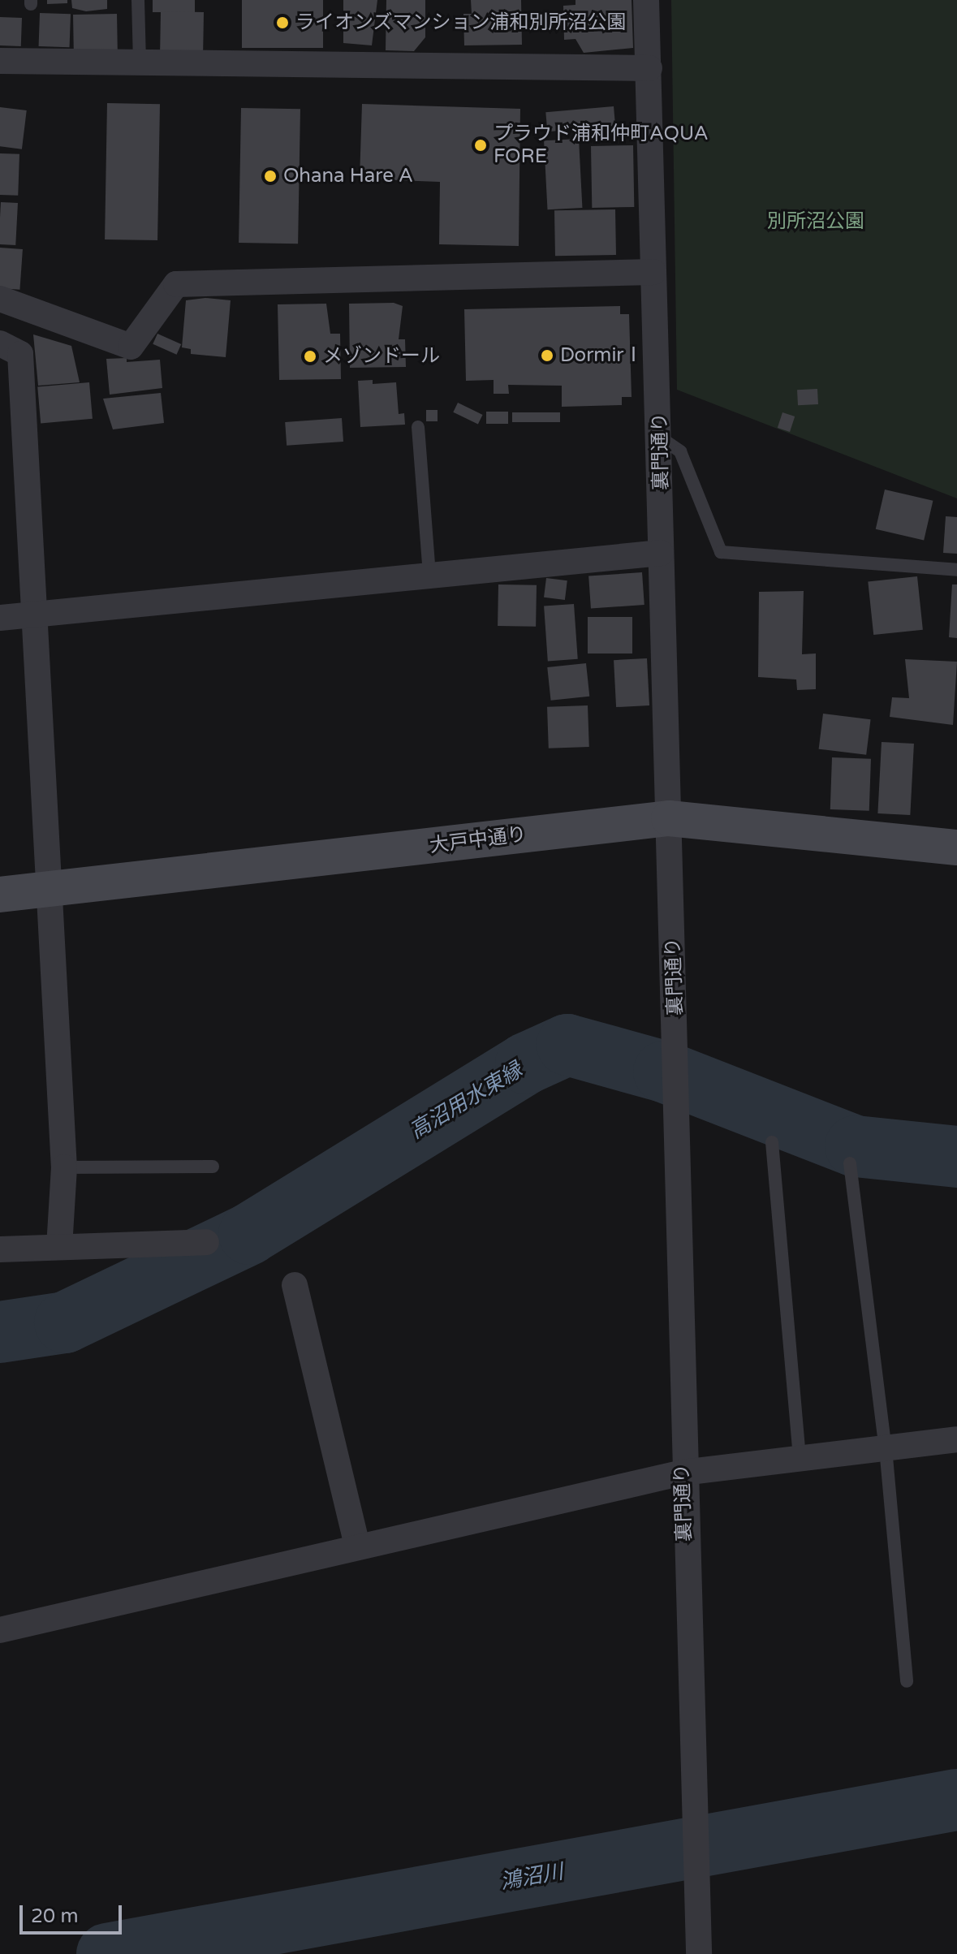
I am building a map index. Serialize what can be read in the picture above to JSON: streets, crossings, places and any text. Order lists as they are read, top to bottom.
{
  "streets": {
    "street": ["裏門通り", "大戸中通り"]
  },
  "crossings": [
    ["裏門通り", "大戸中通り"]
  ],
  "water": ["高沼用水東縁", "鴻沼川"],
  "parks": ["別所沼公園"],
  "places": [
    "ライオンズマンション浦和別所沼公園",
    "プラウド浦和仲町AQUA FORE",
    "Ohana Hare A",
    "DormirⅠ",
    "メゾンドール"
  ],
  "scale_bar": "20 m"
}
